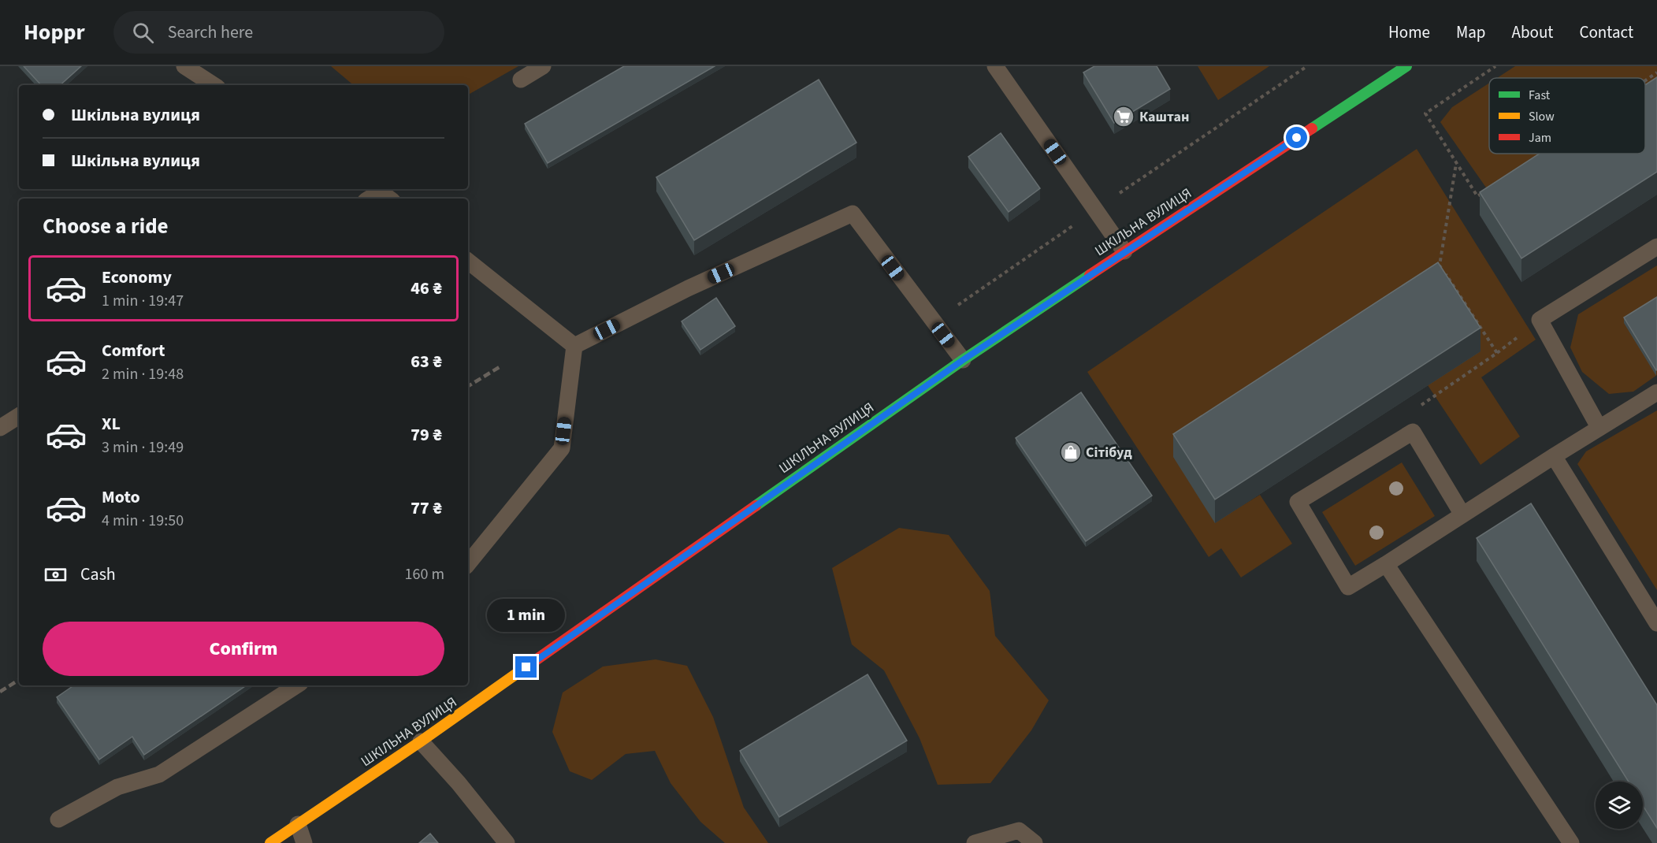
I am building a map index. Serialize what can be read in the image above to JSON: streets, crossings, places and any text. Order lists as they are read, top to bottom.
{
  "streets": {
    "main road": ["ШКІЛЬНА ВУЛИЦЯ"]
  },
  "places": {
    "supermarket": ["Каштан"],
    "shop": ["Сітібуд"]
  },
  "legend": ["Fast", "Slow", "Jam"],
  "page": {
    "header": "Hoppr",
    "search": "Search here",
    "nav": [
      "Home",
      "Map",
      "About",
      "Contact"
    ],
    "banner": ["Шкільна вулиця", "Шкільна вулиця"],
    "heading": "Choose a ride",
    "list": [
      {
        "name": "Economy",
        "note": "1 min · 19:47",
        "value": "46 ₴"
      },
      {
        "name": "Comfort",
        "note": "2 min · 19:48",
        "value": "63 ₴"
      },
      {
        "name": "XL",
        "note": "3 min · 19:49",
        "value": "79 ₴"
      },
      {
        "name": "Moto",
        "note": "4 min · 19:50",
        "value": "77 ₴"
      }
    ],
    "pay": ["Cash", "160 m"],
    "bubble": "1 min",
    "buttons": "Confirm"
  }
}
